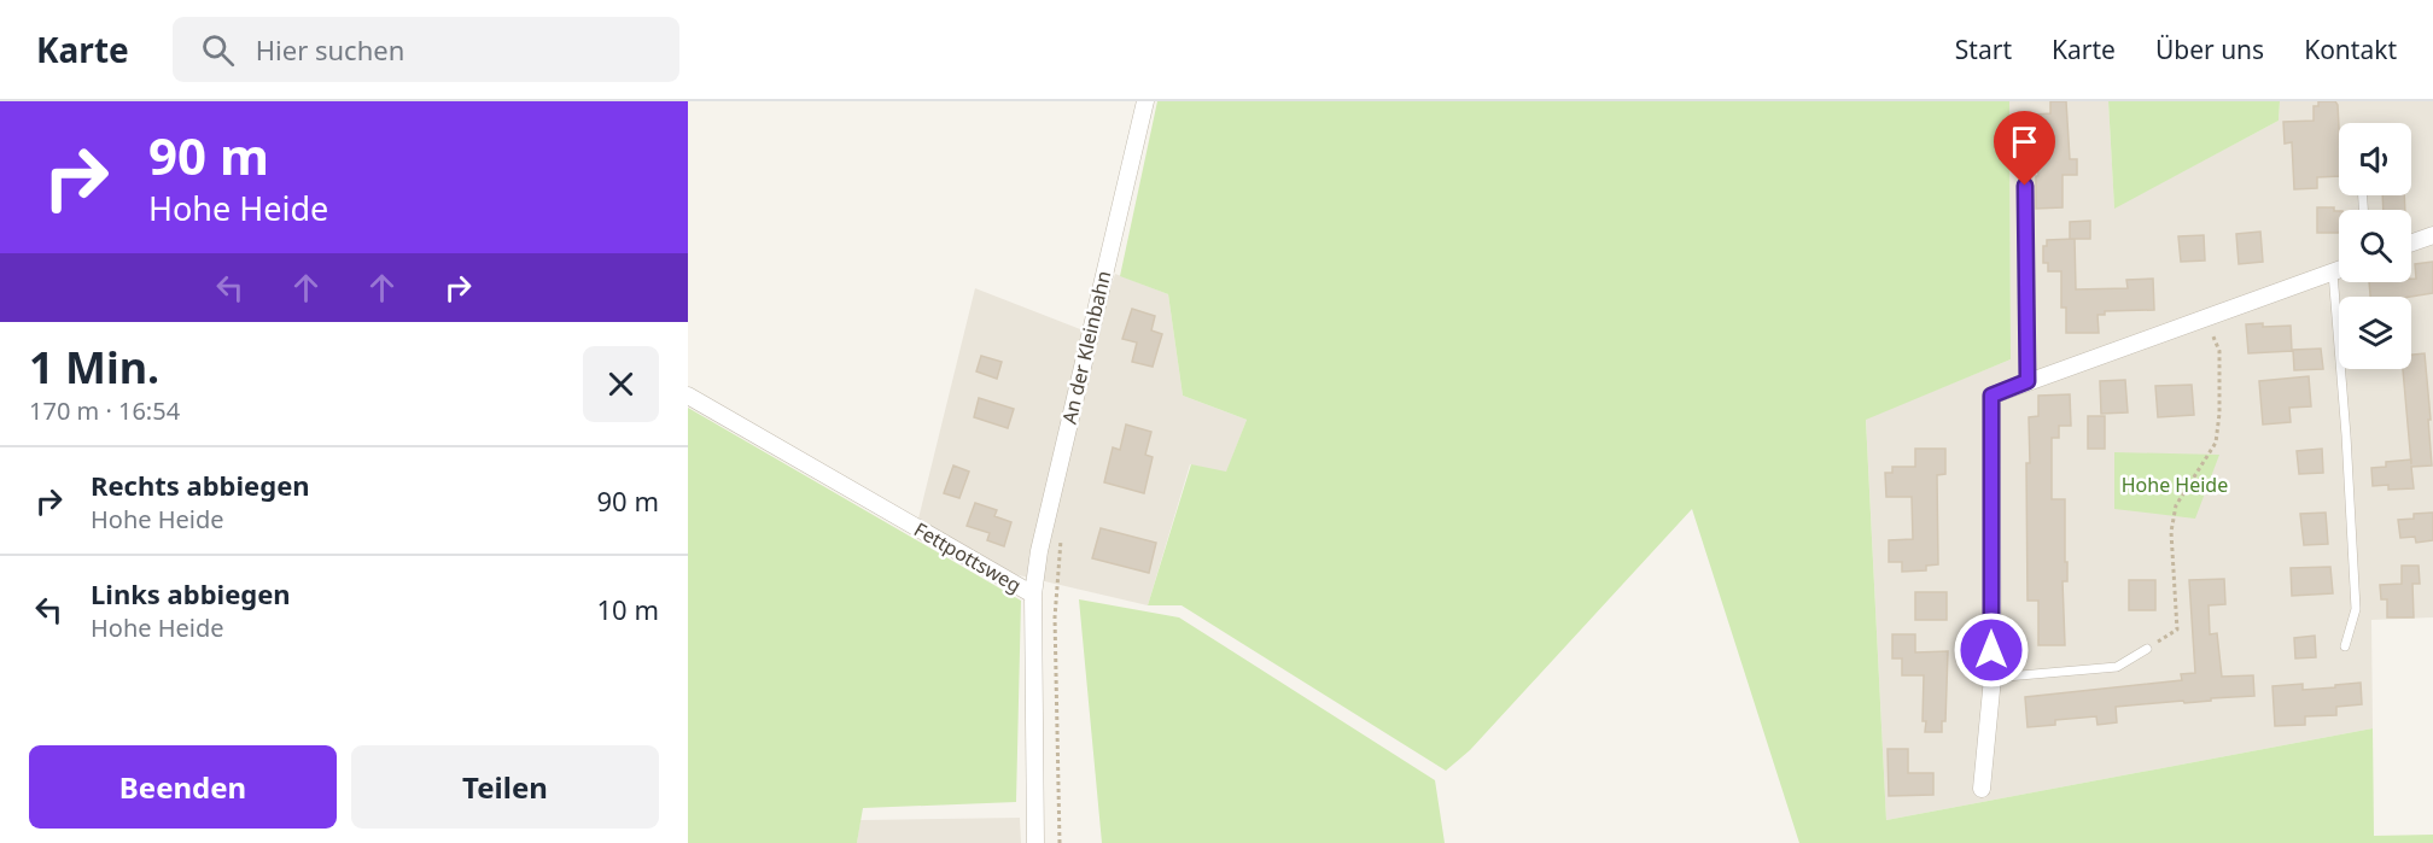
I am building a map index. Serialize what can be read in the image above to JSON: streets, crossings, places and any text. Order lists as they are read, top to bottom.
{
  "streets": {
    "street": ["An der Kleinbahn", "Fettpottsweg"]
  },
  "crossings": [
    ["An der Kleinbahn", "Fettpottsweg"]
  ],
  "parks": ["Hohe Heide"],
  "page": {
    "header": "Karte",
    "search": "Hier suchen",
    "nav": [
      "Start",
      "Karte",
      "Über uns",
      "Kontakt"
    ],
    "turn": ["90 m", "Hohe Heide"],
    "heading": ["1 Min.", "170 m · 16:54"],
    "list": [
      {
        "name": "Rechts abbiegen",
        "note": "Hohe Heide",
        "value": "90 m"
      },
      {
        "name": "Links abbiegen",
        "note": "Hohe Heide",
        "value": "10 m"
      }
    ],
    "buttons": ["Beenden", "Teilen"]
  }
}
